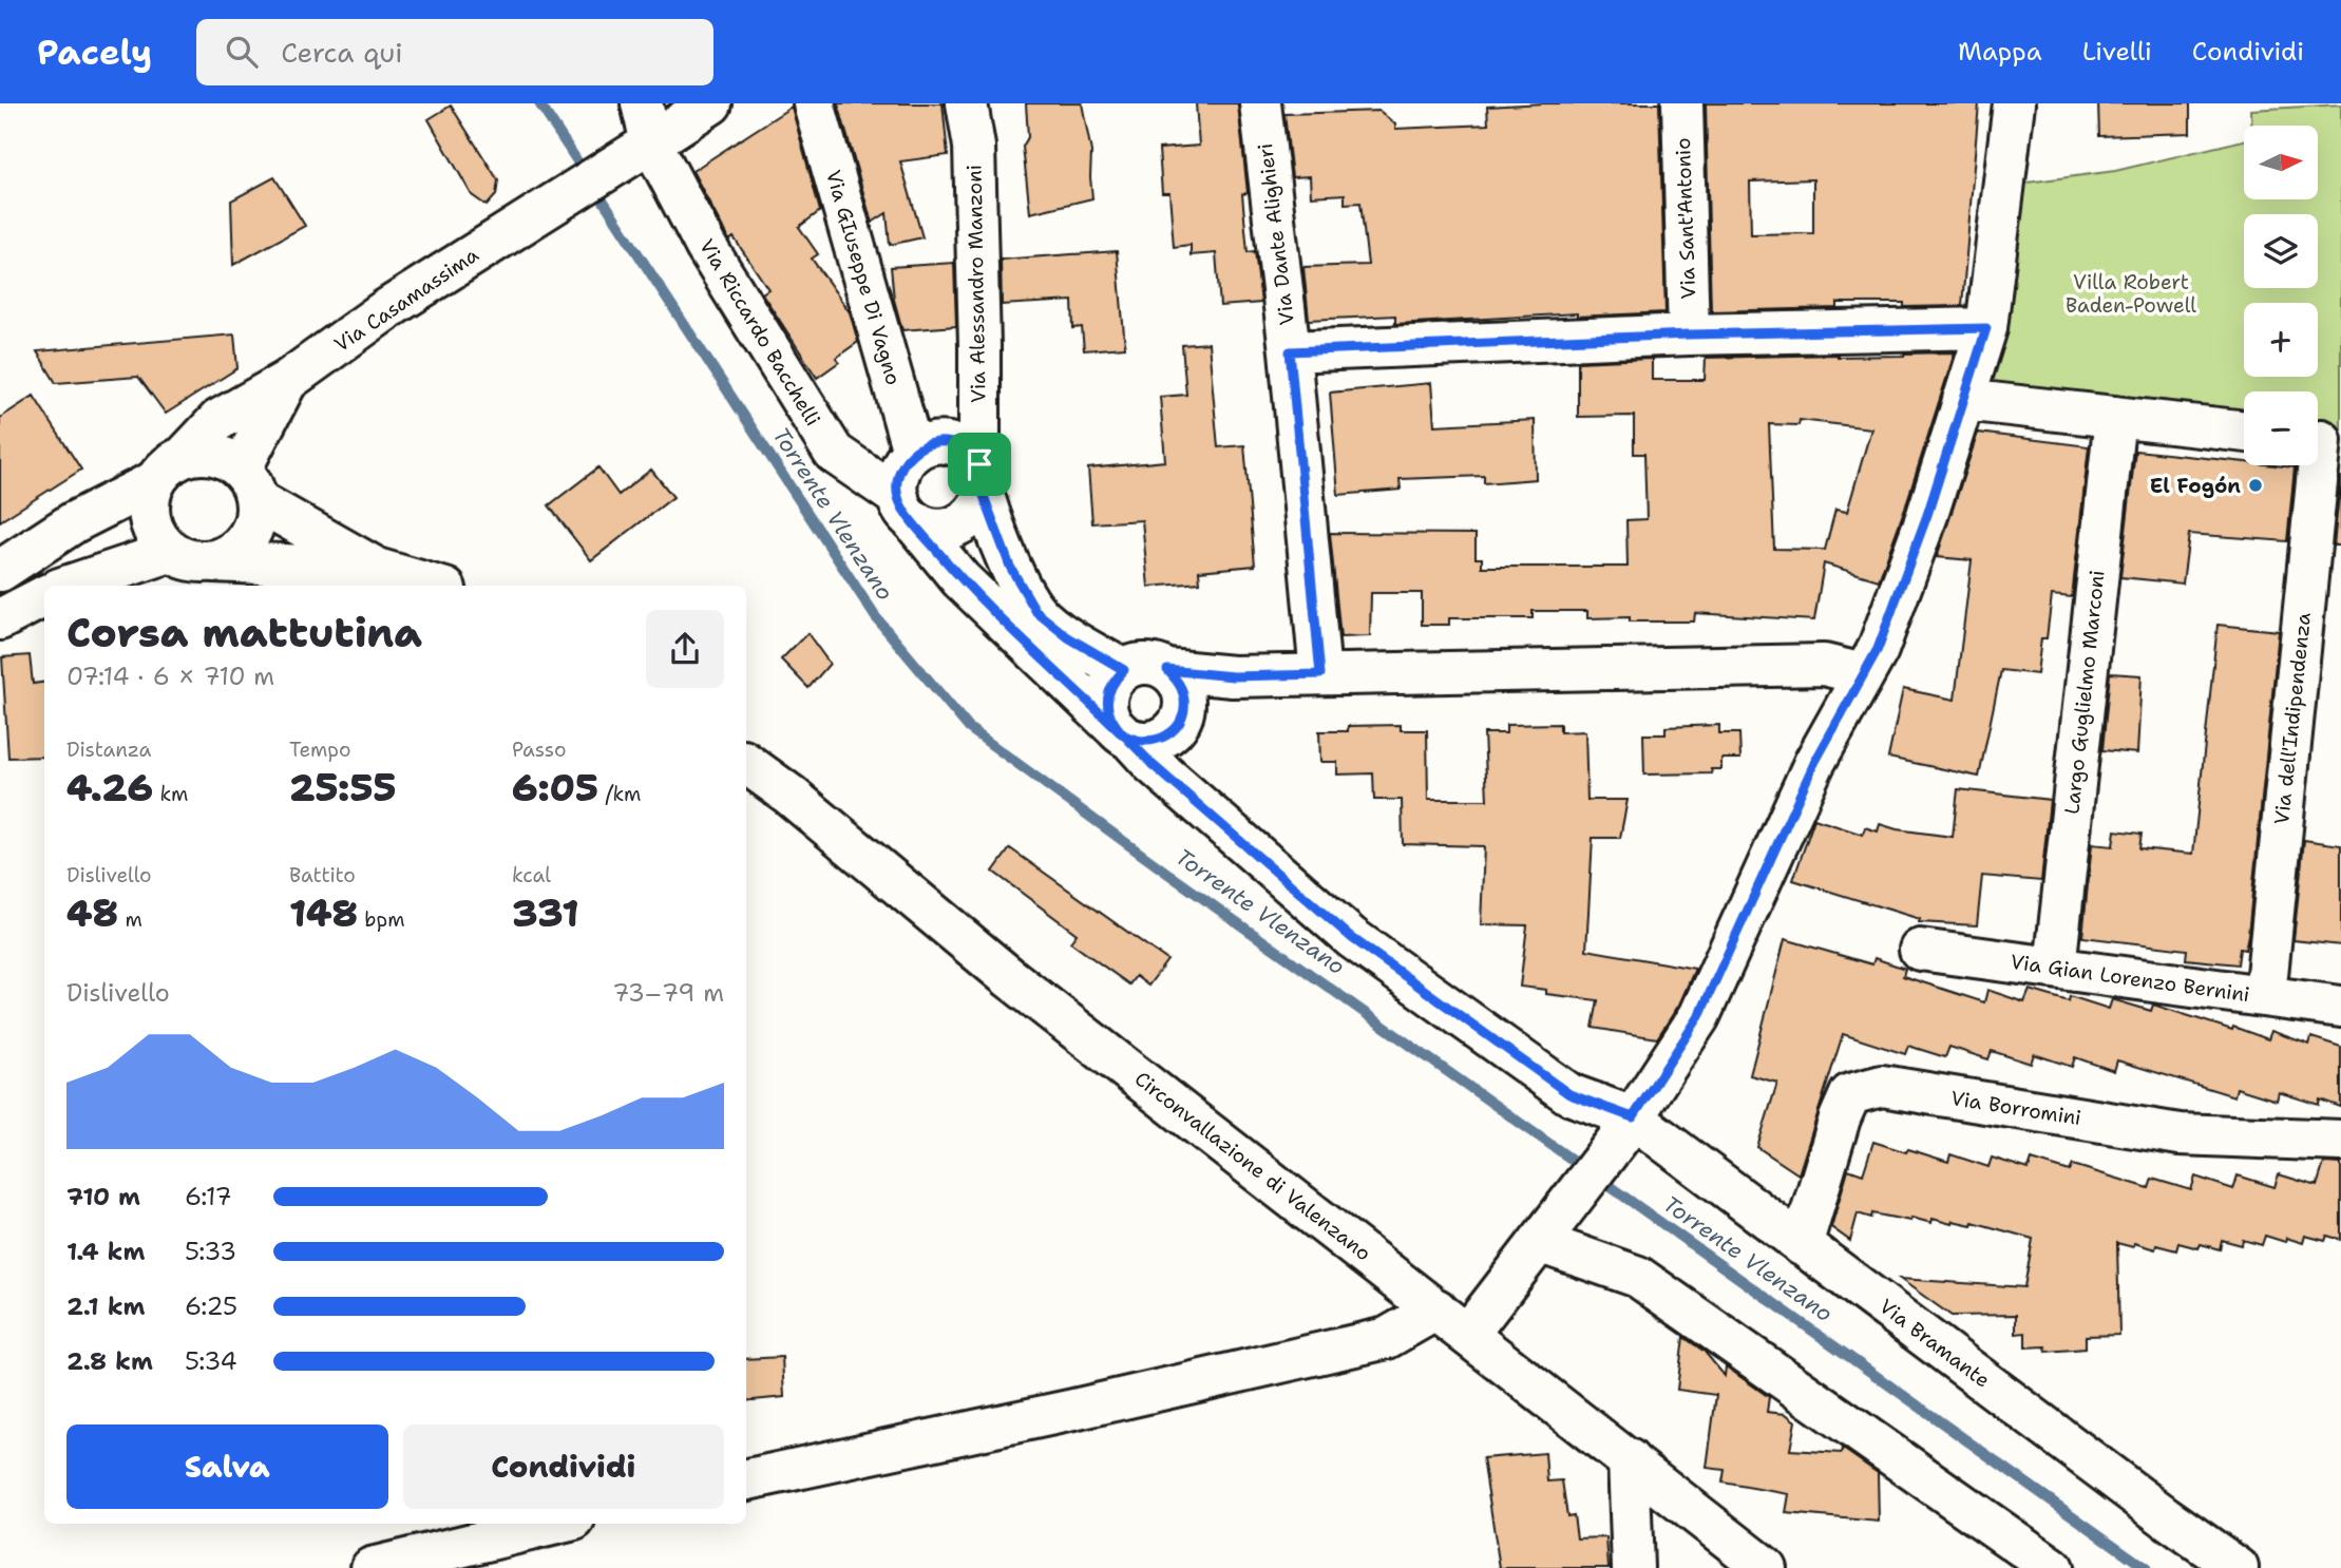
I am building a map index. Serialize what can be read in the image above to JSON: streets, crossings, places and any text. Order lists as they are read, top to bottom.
{
  "streets": {
    "street": [
      "Via Sant'Antonio",
      "Via Dante Alighieri",
      "Via GIuseppe Di Vagno",
      "Via Alessandro Manzoni",
      "Via Casamassima",
      "Via Riccardo Bacchelli",
      "Largo Guglielmo Marconi",
      "Via dell'Indipendenza",
      "Via Gian Lorenzo Bernini",
      "Via Borromini",
      "Circonvallazione di Valenzano",
      "Via Bramante"
    ]
  },
  "crossings": [
    ["Via GIuseppe Di Vagno", "Via Alessandro Manzoni"],
    ["Via GIuseppe Di Vagno", "Via Riccardo Bacchelli"],
    ["Via Alessandro Manzoni", "Via Riccardo Bacchelli"],
    ["Via Casamassima", "Via Riccardo Bacchelli"],
    ["Largo Guglielmo Marconi", "Via Gian Lorenzo Bernini"],
    ["Via dell'Indipendenza", "Via Gian Lorenzo Bernini"],
    ["Via Borromini", "Via Bramante"]
  ],
  "water": ["Torrente Vlenzano"],
  "parks": ["Villa Robert Baden-Powell"],
  "places": ["El Fogón"],
  "north": "right",
  "page": {
    "header": "Pacely",
    "search": "Cerca qui",
    "nav": ["Mappa", "Livelli", "Condividi"],
    "map_buttons": ["+", "−"],
    "heading": ["Corsa mattutina", "07:14 · 6 × 710 m"],
    "stats": [
      ["Distanza", "4.26 km"],
      ["Tempo", "25:55"],
      ["Passo", "6:05 /km"],
      ["Dislivello", "48 m"],
      ["Battito", "148 bpm"],
      ["kcal", "331"]
    ],
    "chart": ["Dislivello", "73–79 m"],
    "list": [
      {
        "name": "710 m",
        "note": "6:17"
      },
      {
        "name": "1.4 km",
        "note": "5:33"
      },
      {
        "name": "2.1 km",
        "note": "6:25"
      },
      {
        "name": "2.8 km",
        "note": "5:34"
      }
    ],
    "buttons": ["Salva", "Condividi"]
  }
}
